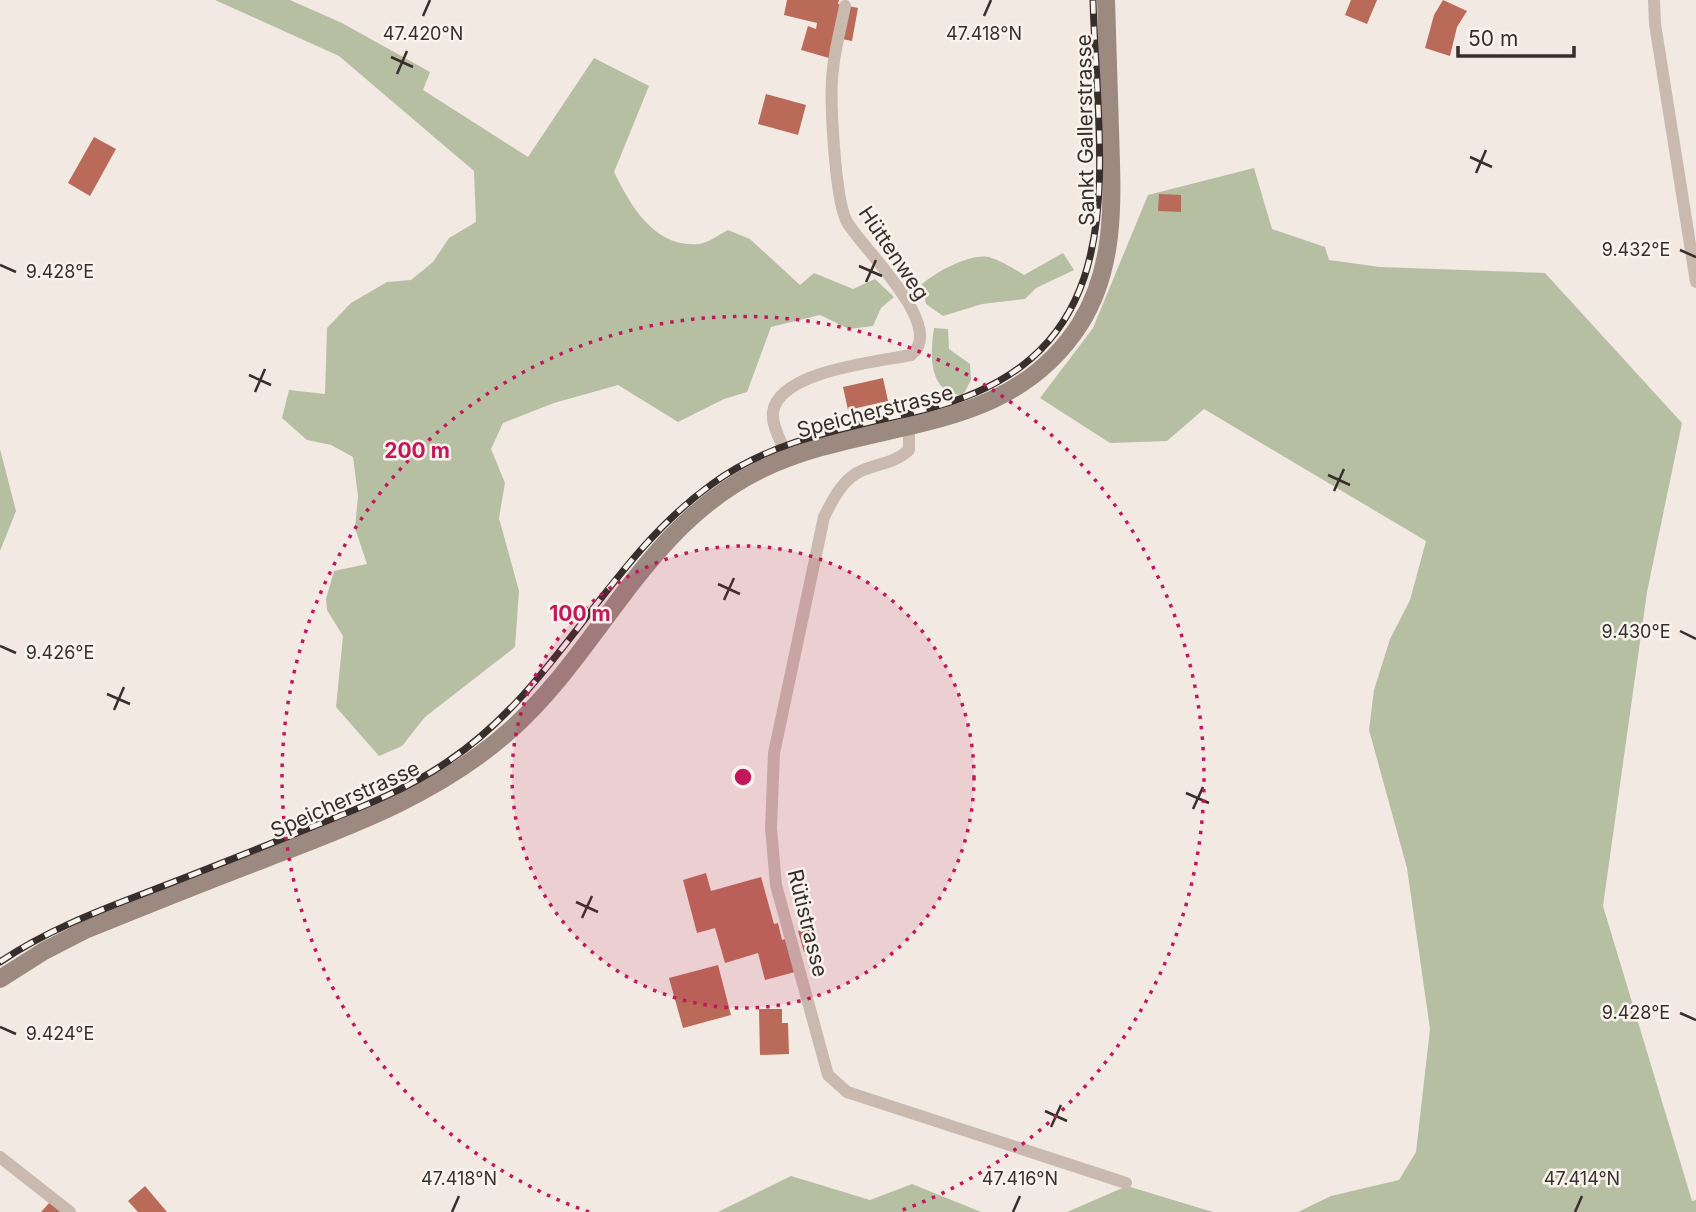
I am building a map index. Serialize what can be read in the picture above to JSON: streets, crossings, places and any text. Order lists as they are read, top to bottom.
{
  "streets": {
    "main road": ["Sankt Gallerstrasse", "Speicherstrasse"],
    "street": ["Hüttenweg", "Rütistrasse"]
  },
  "crossings": [
    ["Sankt Gallerstrasse", "Speicherstrasse"],
    ["Hüttenweg", "Speicherstrasse"],
    ["Speicherstrasse", "Rütistrasse"]
  ],
  "scale_bar": "50 m",
  "coordinates": [
    "47.420°N",
    "47.418°N",
    "9.432°E",
    "9.428°E",
    "9.430°E",
    "9.426°E",
    "9.424°E",
    "47.416°N",
    "47.414°N"
  ],
  "rings": ["200 m", "100 m"]
}
